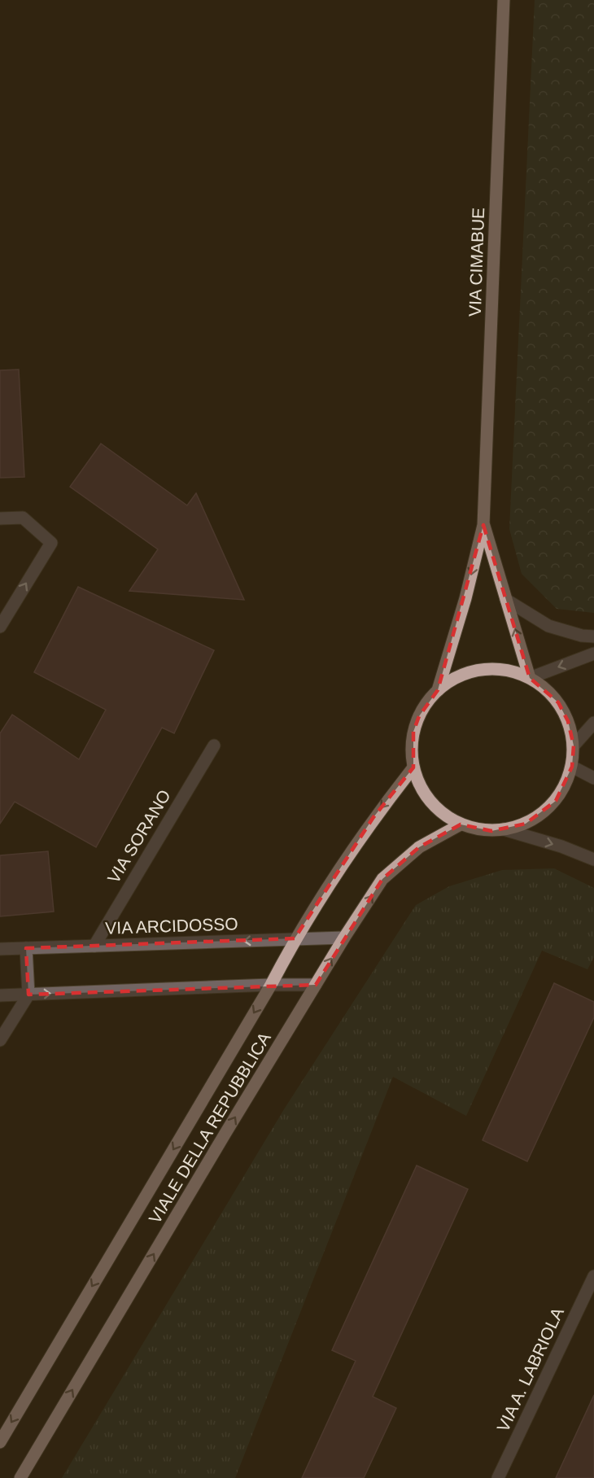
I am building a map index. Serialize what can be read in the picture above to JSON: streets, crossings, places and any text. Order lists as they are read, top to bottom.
{
  "streets": {
    "main road": ["VIA CIMABUE", "VIALE DELLA REPUBBLICA"],
    "street": ["VIA SORANO", "VIA ARCIDOSSO", "VIA A. LABRIOLA"]
  },
  "crossings": [
    ["VIA CIMABUE", "VIALE DELLA REPUBBLICA"],
    ["VIA SORANO", "VIA ARCIDOSSO"],
    ["VIA ARCIDOSSO", "VIALE DELLA REPUBBLICA"]
  ]
}
